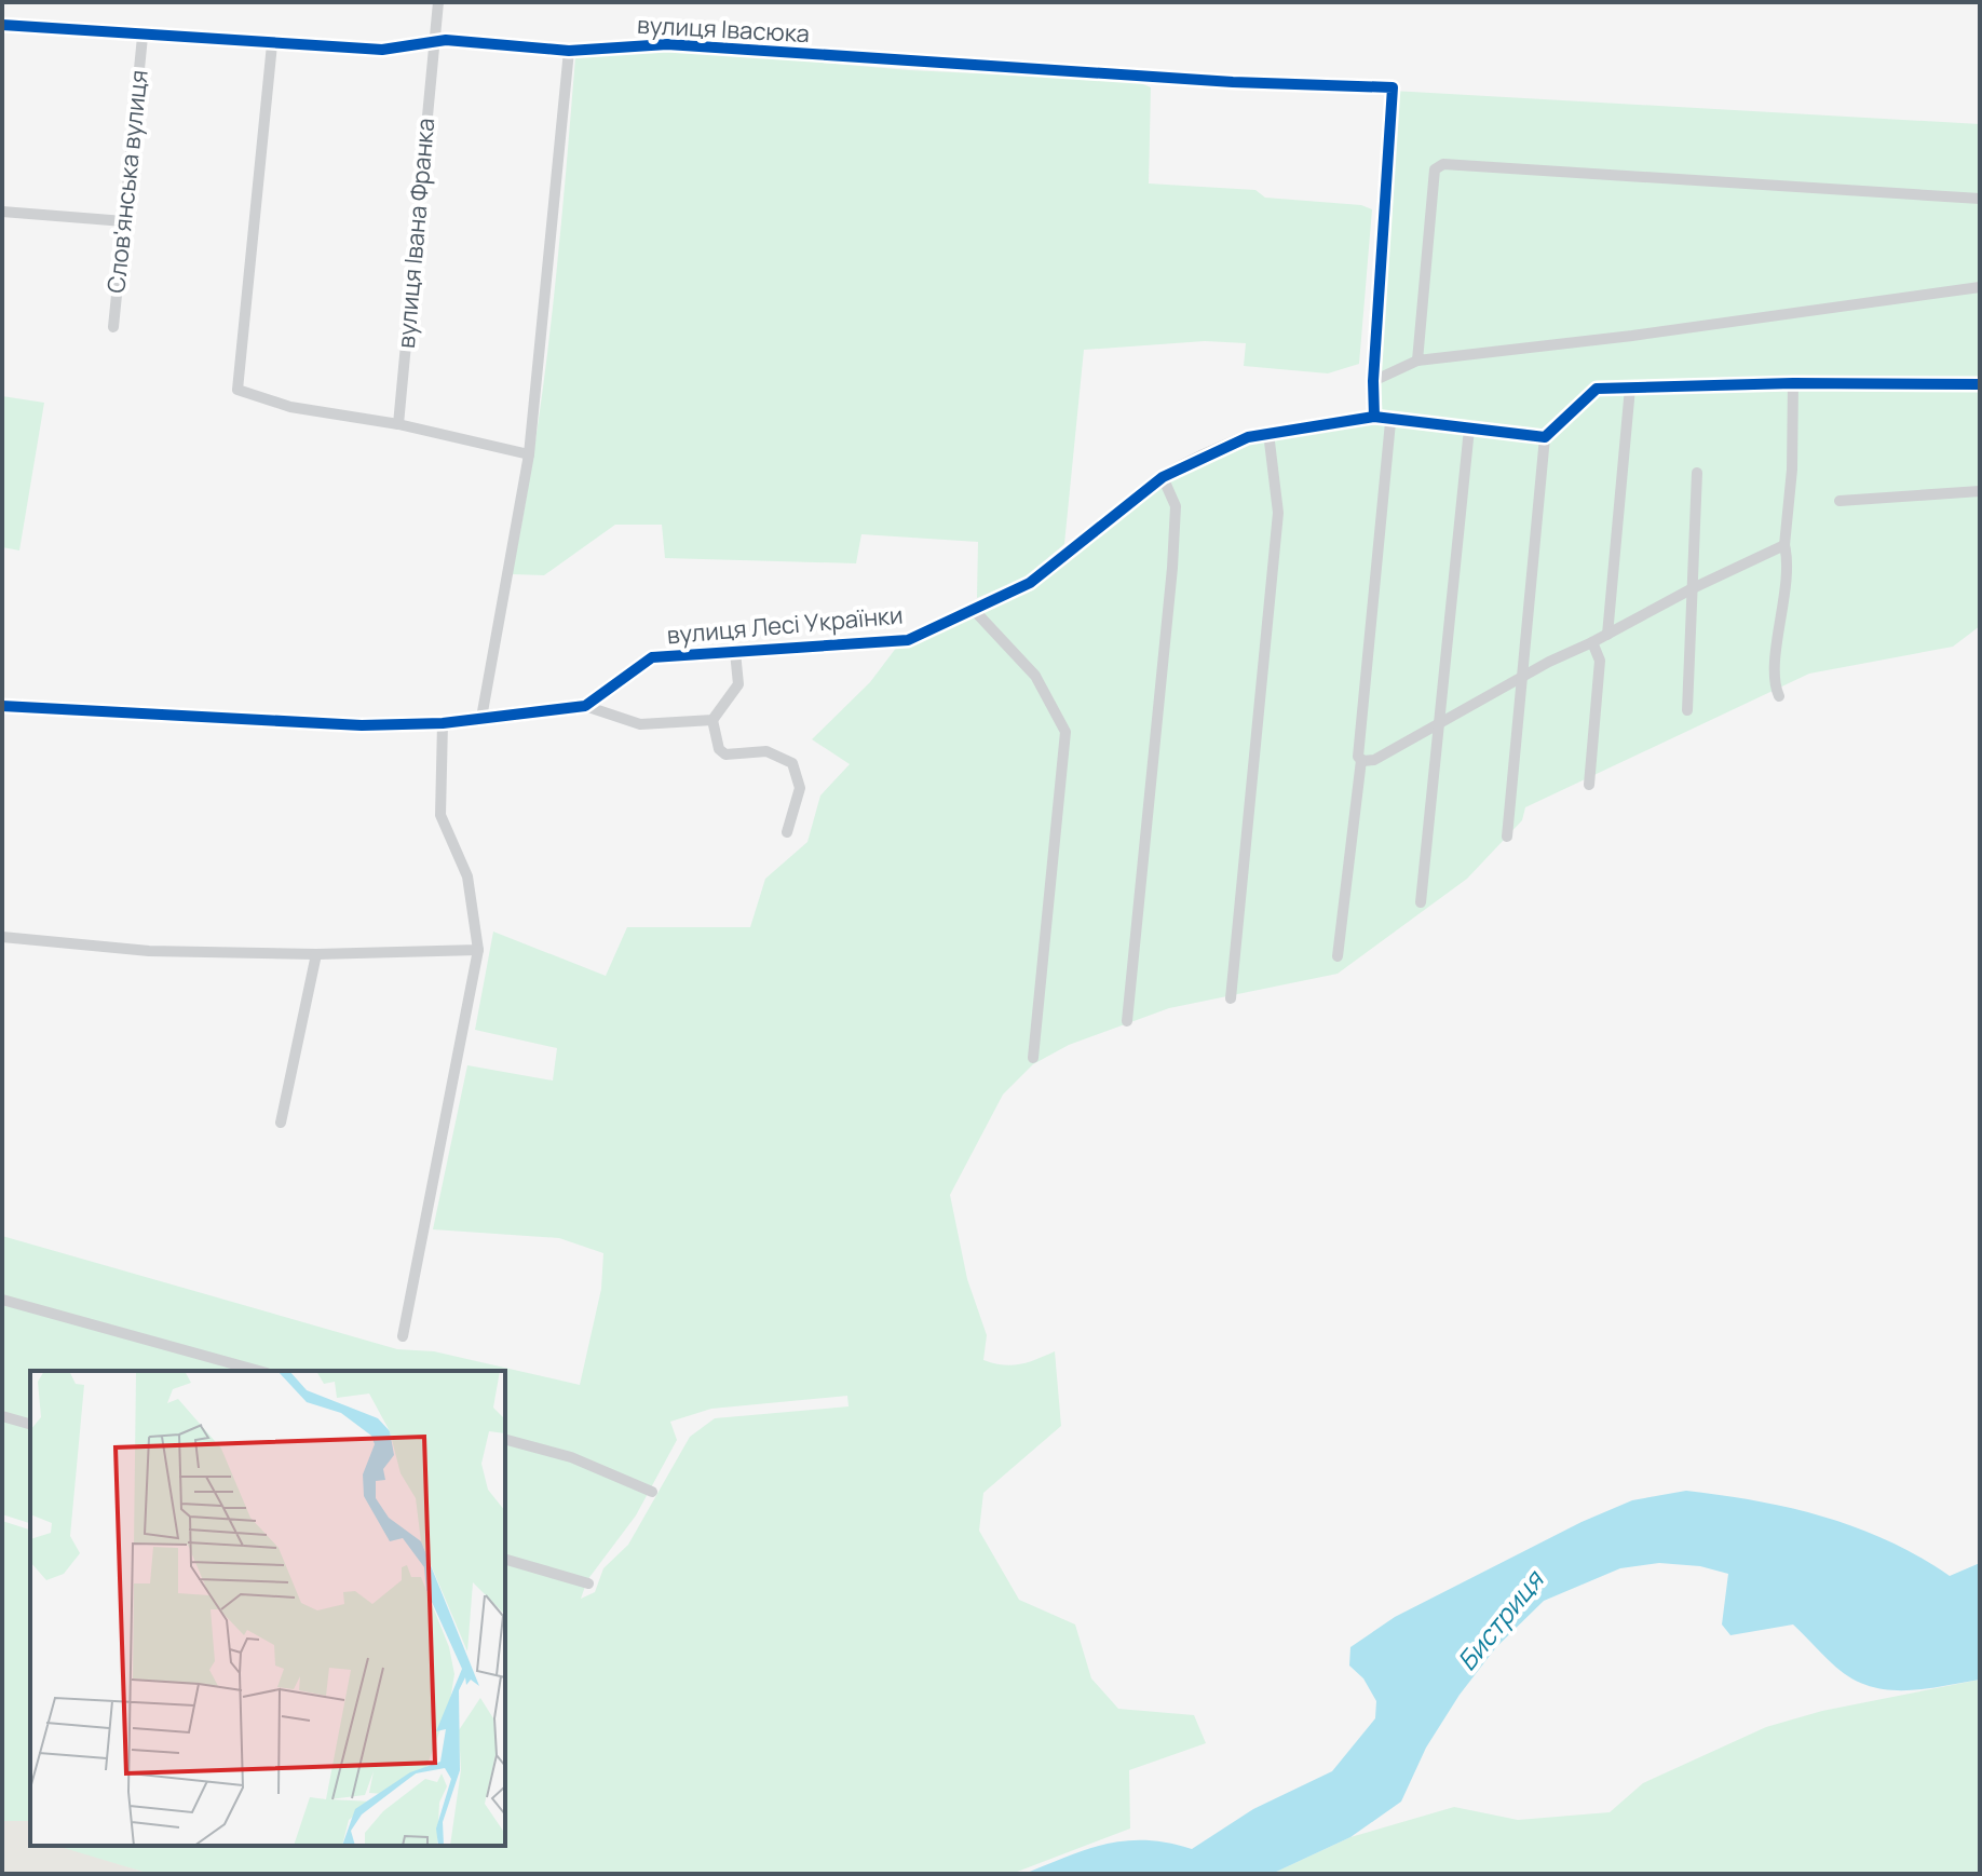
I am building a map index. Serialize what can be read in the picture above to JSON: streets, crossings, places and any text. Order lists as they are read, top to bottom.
{
  "streets": {
    "street": [
      "вулиця Івасюка",
      "Слов'янська вулиця",
      "вулиця Івана Франка",
      "вулиця Лесі Українки"
    ]
  },
  "crossings": [
    ["вулиця Івасюка", "Слов'янська вулиця"],
    ["вулиця Івасюка", "вулиця Івана Франка"]
  ],
  "water": ["Бистриця"]
}
